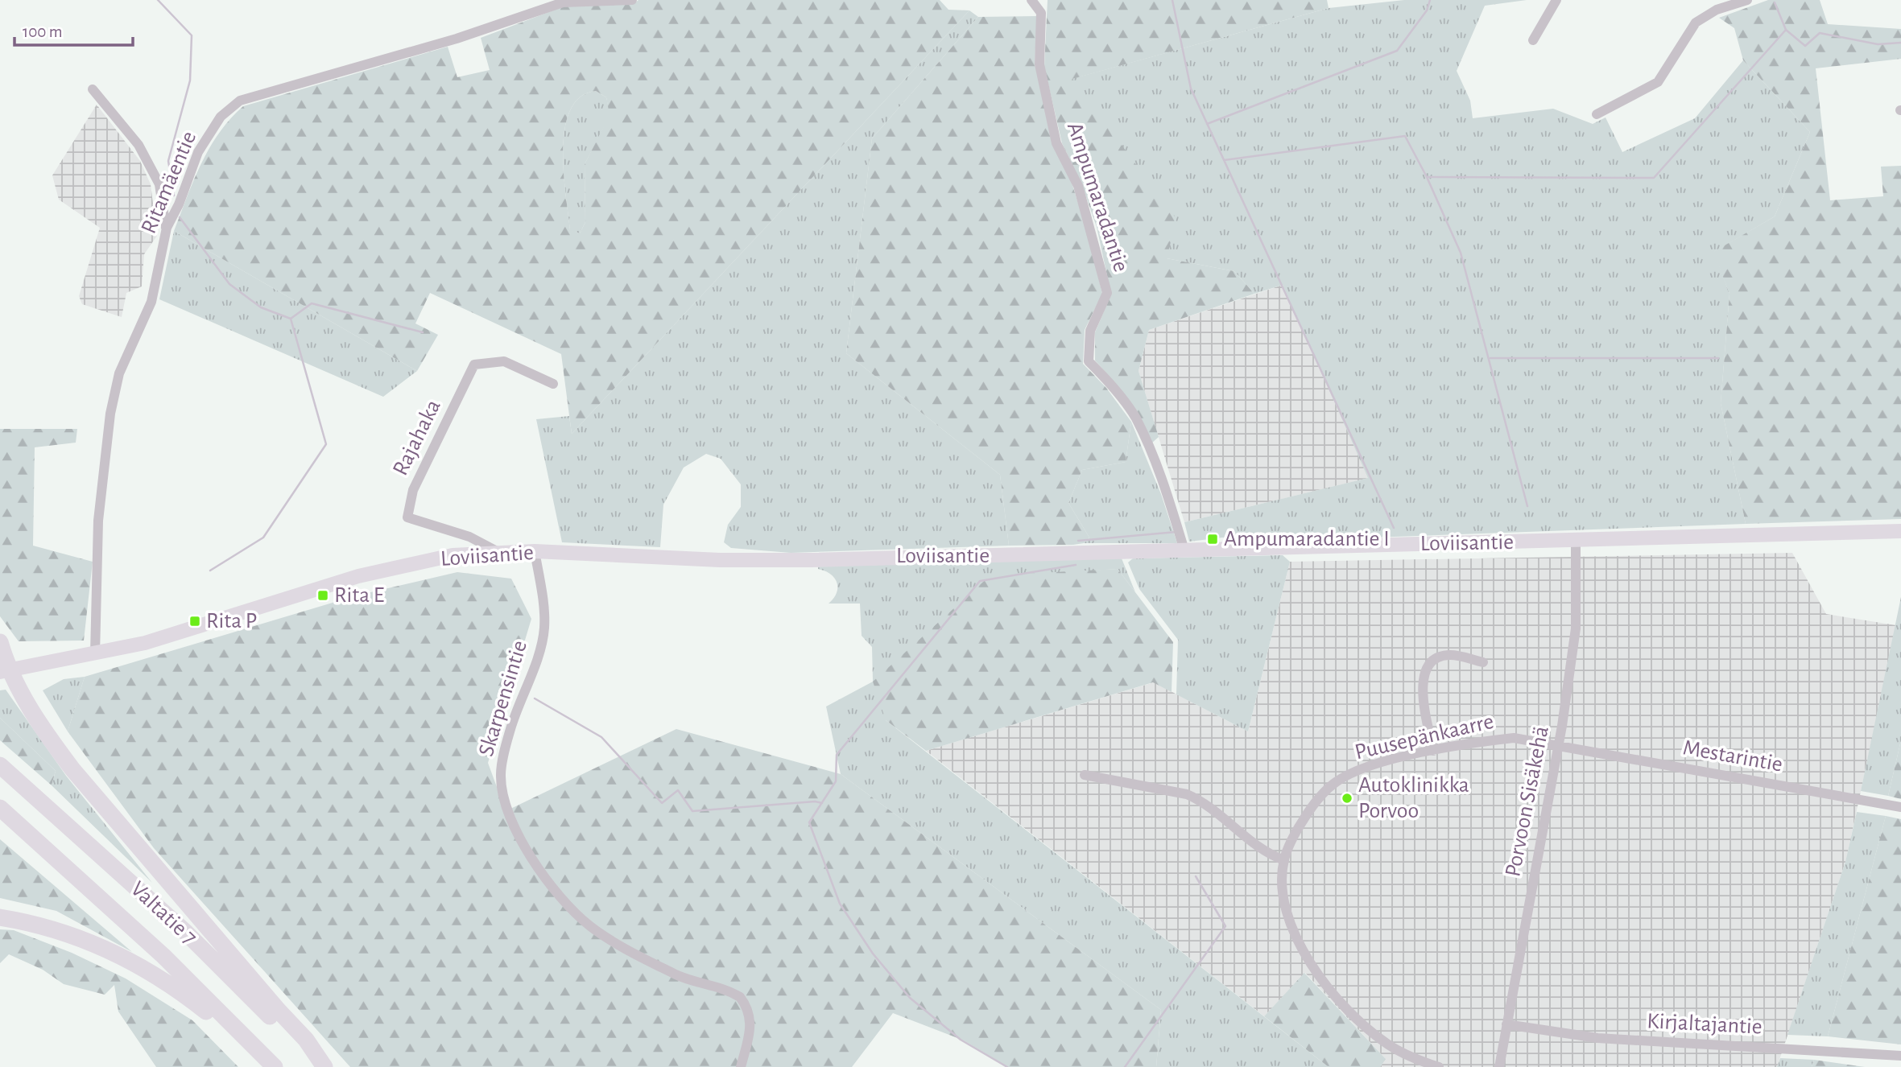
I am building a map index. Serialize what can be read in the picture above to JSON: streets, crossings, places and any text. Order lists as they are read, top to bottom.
{
  "streets": {
    "highway": ["Valtatie 7"],
    "main road": ["Loviisantie"],
    "street": [
      "Ritamäentie",
      "Ampumaradantie",
      "Rajahaka",
      "Skarpensintie",
      "Puusepänkaarre",
      "Mestarintie",
      "Porvoon Sisäkehä",
      "Kirjaltajantie"
    ]
  },
  "crossings": [
    ["Ritamäentie", "Loviisantie"],
    ["Ampumaradantie", "Loviisantie"],
    ["Rajahaka", "Loviisantie"],
    ["Loviisantie", "Skarpensintie"],
    ["Loviisantie", "Porvoon Sisäkehä"],
    ["Puusepänkaarre", "Mestarintie"],
    ["Puusepänkaarre", "Porvoon Sisäkehä"],
    ["Mestarintie", "Porvoon Sisäkehä"],
    ["Porvoon Sisäkehä", "Kirjaltajantie"]
  ],
  "places": {
    "transit": ["Ampumaradantie I", "Rita E", "Rita P"],
    "other": ["Autoklinikka Porvoo"]
  },
  "scale_bar": "100 m"
}
